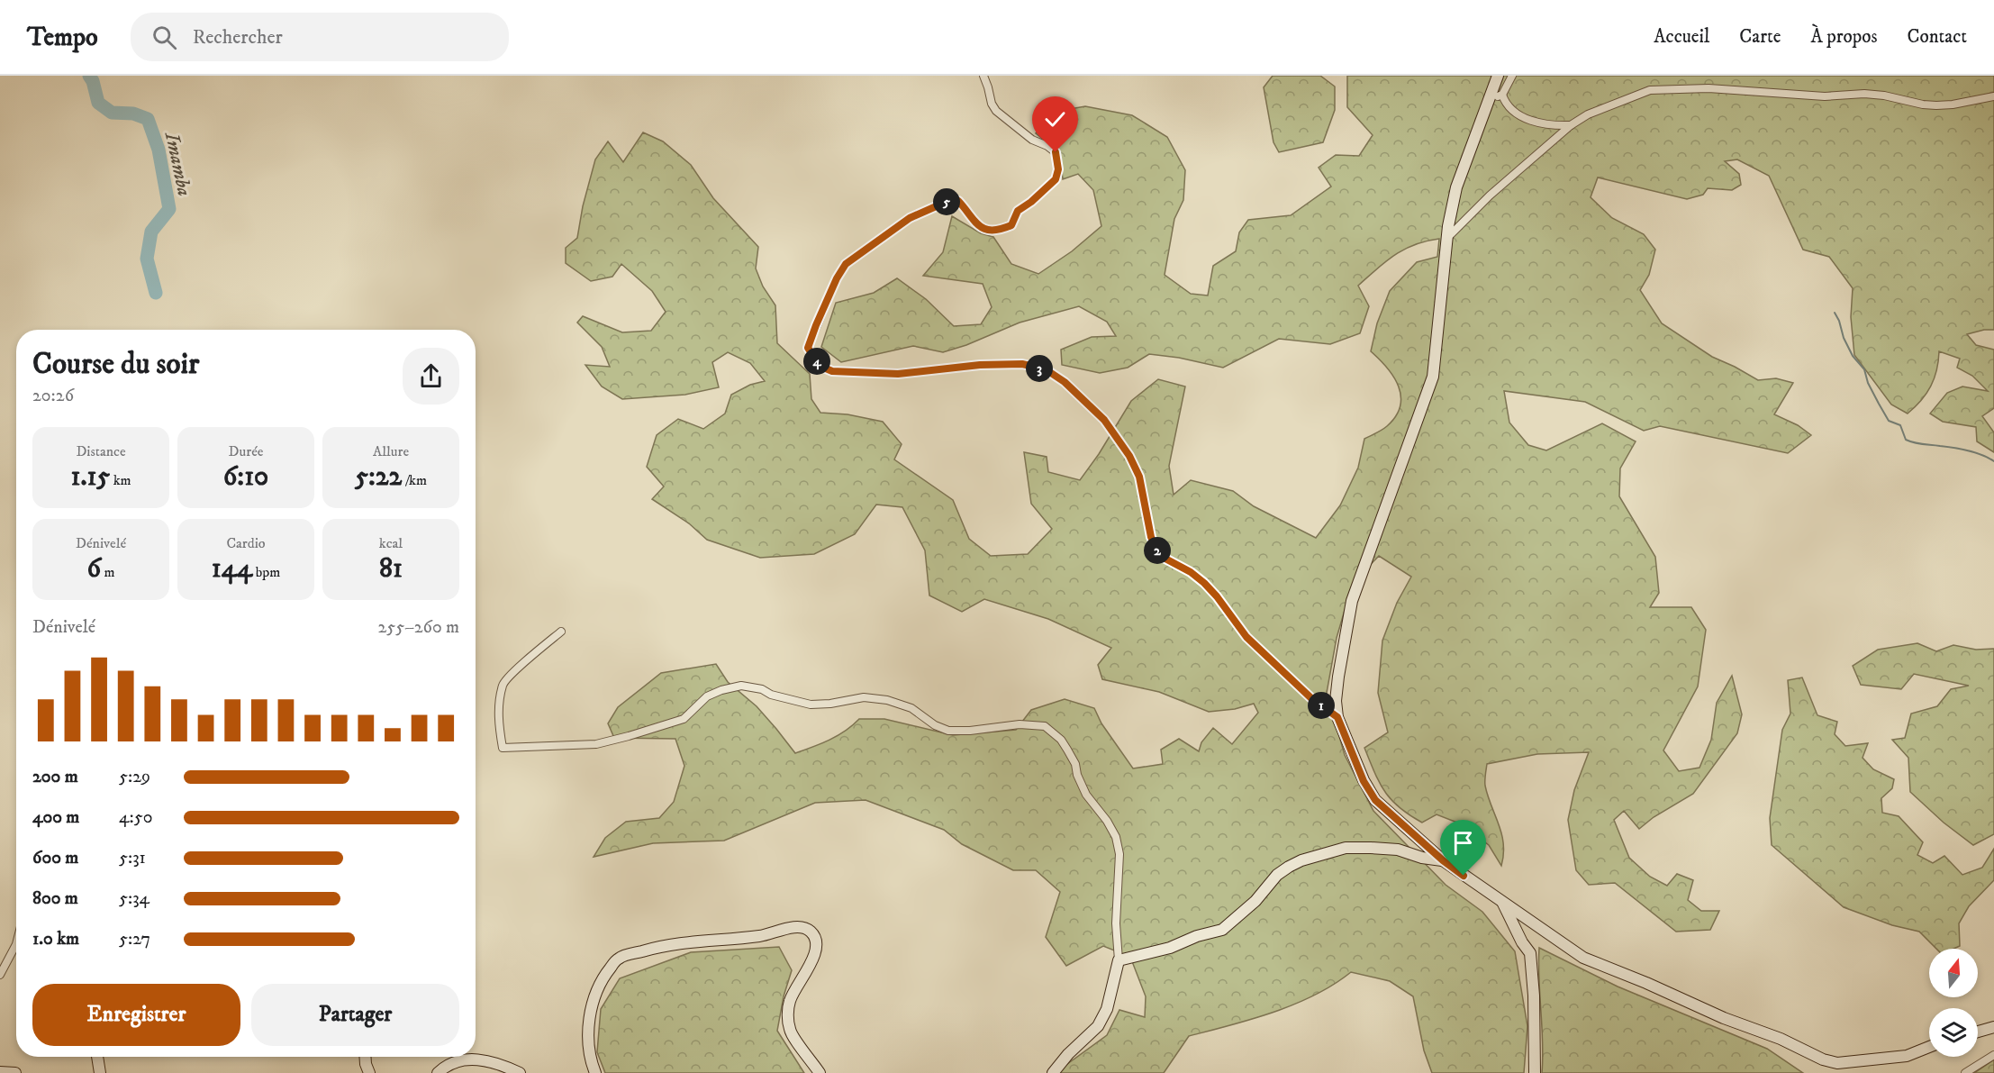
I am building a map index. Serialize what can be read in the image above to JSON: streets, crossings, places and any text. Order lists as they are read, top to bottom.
{
  "water": ["Imamba"],
  "north": "top",
  "page": {
    "header": "Tempo",
    "search": "Rechercher",
    "nav": [
      "Accueil",
      "Carte",
      "À propos",
      "Contact"
    ],
    "pins": [
      "5",
      "4",
      "3",
      "2",
      "1"
    ],
    "heading": ["Course du soir", "20:26"],
    "stats": [
      ["Distance", "1.15 km"],
      ["Durée", "6:10"],
      ["Allure", "5:22 /km"],
      ["Dénivelé", "6 m"],
      ["Cardio", "144 bpm"],
      ["kcal", "81"]
    ],
    "chart": ["Dénivelé", "255–260 m"],
    "list": [
      {
        "name": "200 m",
        "note": "5:29"
      },
      {
        "name": "400 m",
        "note": "4:50"
      },
      {
        "name": "600 m",
        "note": "5:31"
      },
      {
        "name": "800 m",
        "note": "5:34"
      },
      {
        "name": "1.0 km",
        "note": "5:27"
      }
    ],
    "buttons": ["Enregistrer", "Partager"]
  }
}
